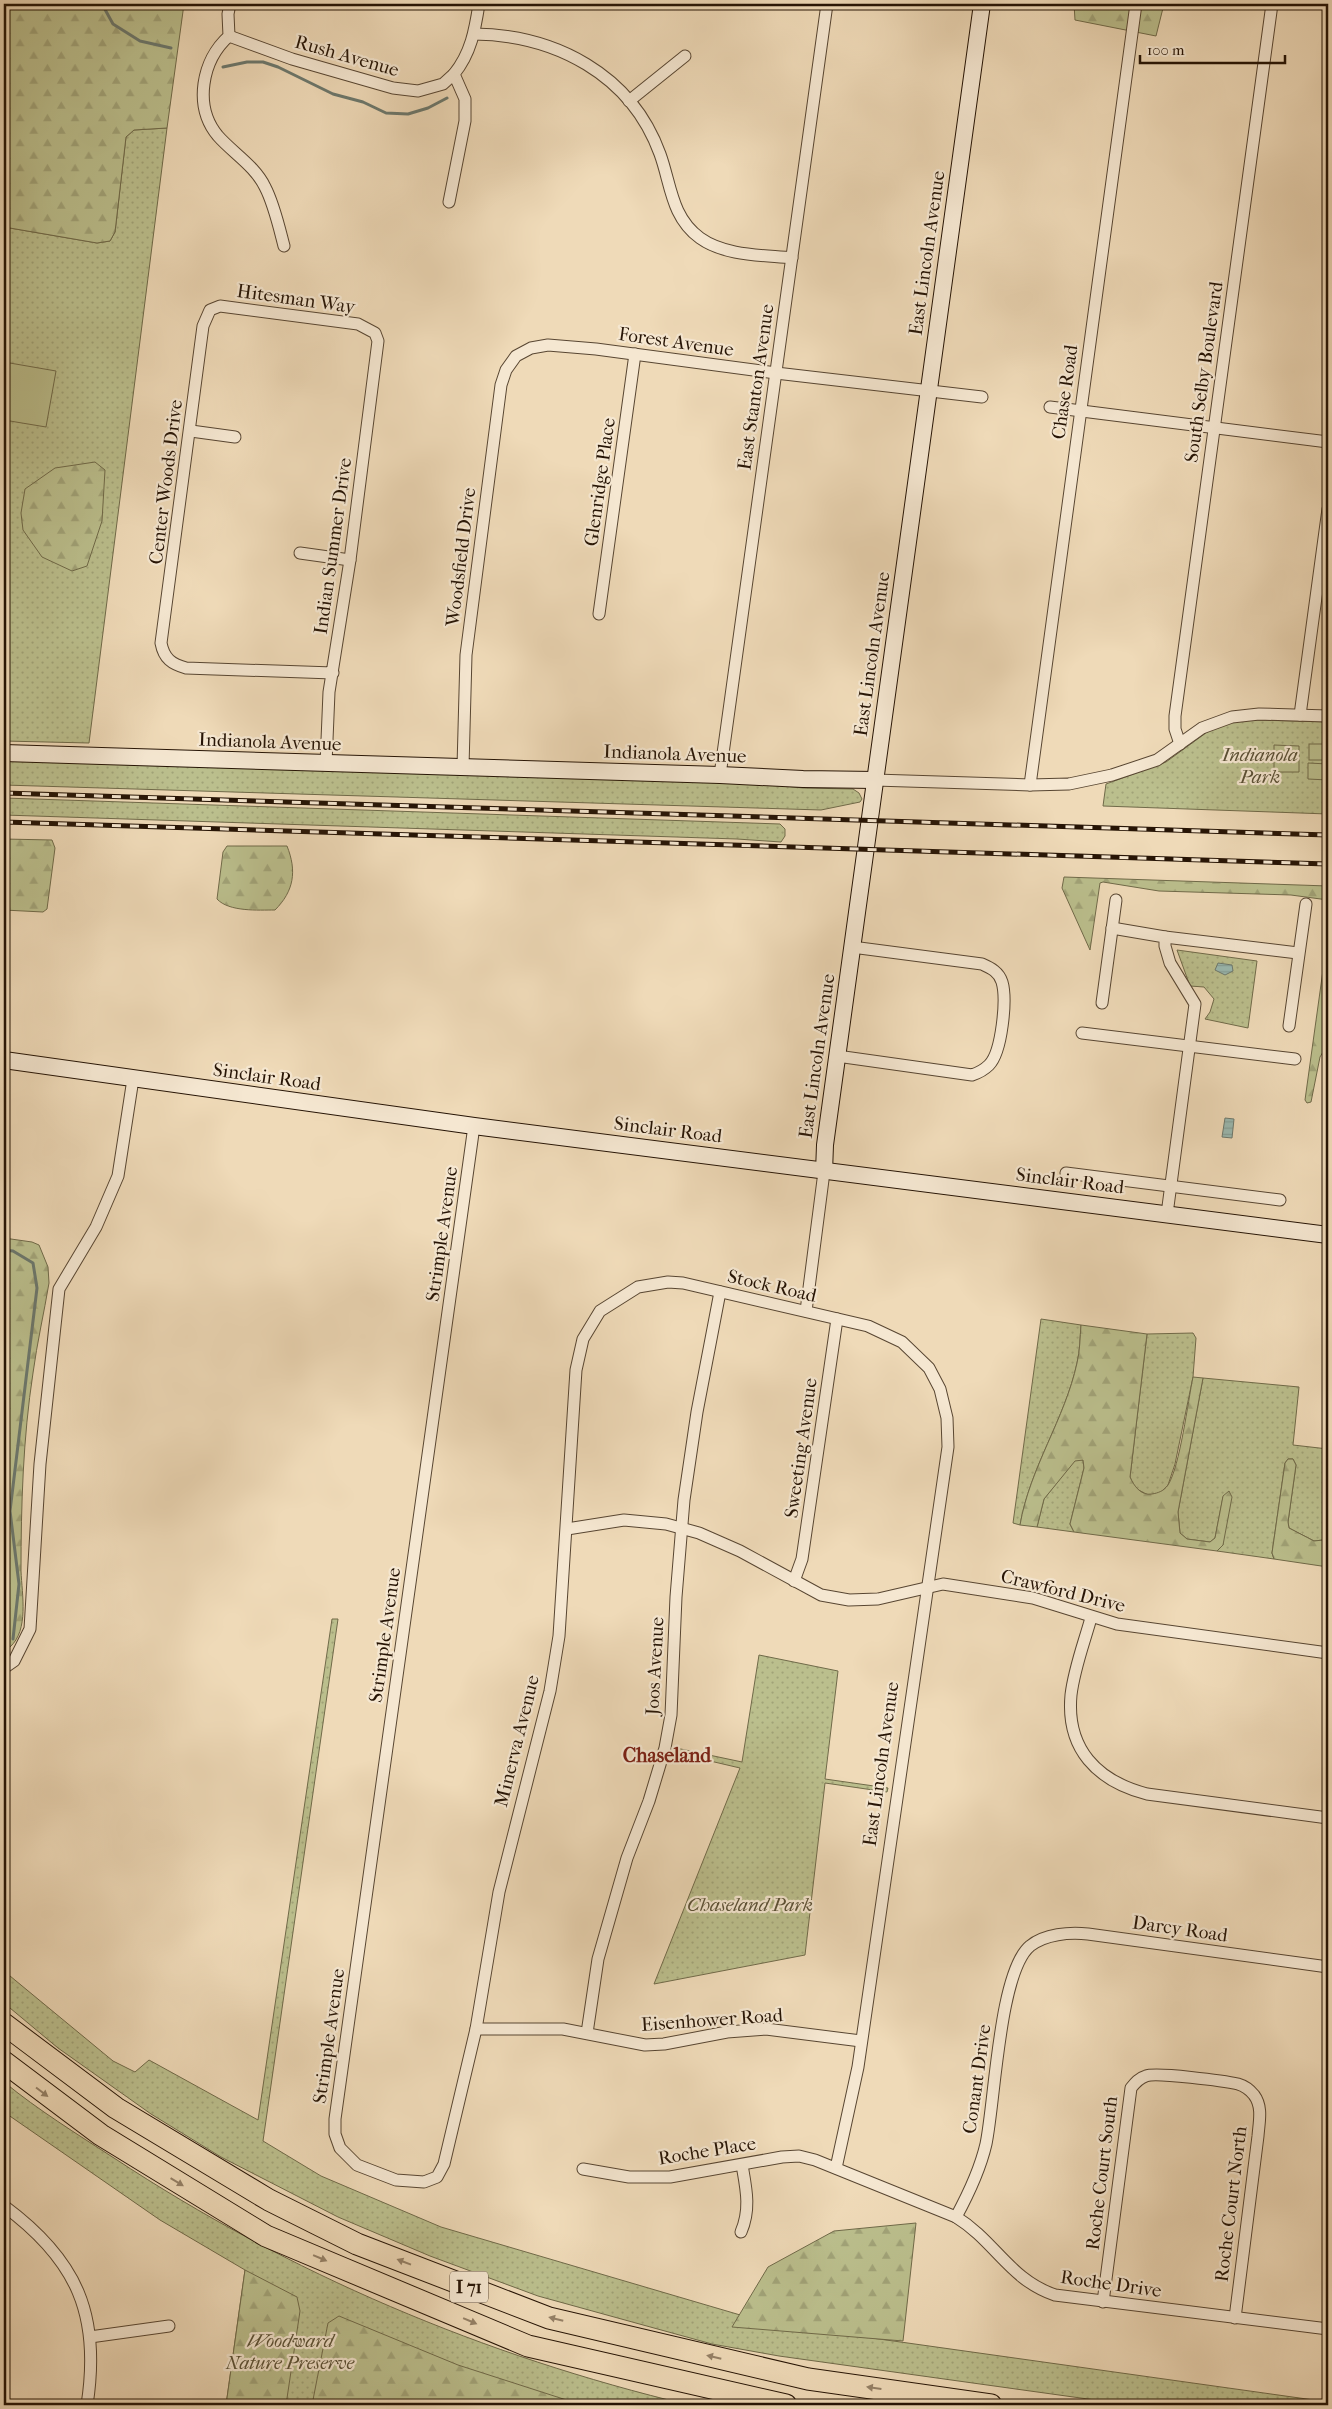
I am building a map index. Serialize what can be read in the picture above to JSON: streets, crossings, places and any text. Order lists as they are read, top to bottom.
{
  "streets": {
    "highway": ["I 71"],
    "main road": ["East Lincoln Avenue", "Indianola Avenue", "Sinclair Road"],
    "street": [
      "Rush Avenue",
      "Hitesman Way",
      "Forest Avenue",
      "South Selby Boulevard",
      "East Stanton Avenue",
      "Chase Road",
      "Center Woods Drive",
      "Glenridge Place",
      "Indian Summer Drive",
      "Woodsfield Drive",
      "Strimple Avenue",
      "Stock Road",
      "Sweeting Avenue",
      "Crawford Drive",
      "Joos Avenue",
      "Minerva Avenue",
      "Darcy Road",
      "Eisenhower Road",
      "Conant Drive",
      "Roche Place",
      "Roche Court South",
      "Roche Court North",
      "Roche Drive"
    ]
  },
  "crossings": [
    ["East Lincoln Avenue", "Forest Avenue"],
    ["East Lincoln Avenue", "Indianola Avenue"],
    ["East Lincoln Avenue", "Sinclair Road"],
    ["East Lincoln Avenue", "Stock Road"],
    ["East Lincoln Avenue", "Crawford Drive"],
    ["East Lincoln Avenue", "Eisenhower Road"],
    ["East Lincoln Avenue", "Roche Place"],
    ["East Lincoln Avenue", "Roche Drive"],
    ["Hitesman Way", "Center Woods Drive"],
    ["Hitesman Way", "Indian Summer Drive"],
    ["Forest Avenue", "East Stanton Avenue"],
    ["Forest Avenue", "Glenridge Place"],
    ["Forest Avenue", "Woodsfield Drive"],
    ["South Selby Boulevard", "Indianola Avenue"],
    ["East Stanton Avenue", "Indianola Avenue"],
    ["Chase Road", "Indianola Avenue"],
    ["Center Woods Drive", "Indian Summer Drive"],
    ["Indian Summer Drive", "Indianola Avenue"],
    ["Woodsfield Drive", "Indianola Avenue"],
    ["Sinclair Road", "Strimple Avenue"],
    ["Strimple Avenue", "Minerva Avenue"],
    ["Stock Road", "Sweeting Avenue"],
    ["Stock Road", "Joos Avenue"],
    ["Stock Road", "Minerva Avenue"],
    ["Sweeting Avenue", "Crawford Drive"],
    ["Crawford Drive", "Joos Avenue"],
    ["Crawford Drive", "Minerva Avenue"],
    ["Joos Avenue", "Eisenhower Road"],
    ["Minerva Avenue", "Eisenhower Road"],
    ["Darcy Road", "Conant Drive"],
    ["Conant Drive", "Roche Drive"],
    ["Roche Place", "Roche Drive"],
    ["Roche Court South", "Roche Court North"],
    ["Roche Court South", "Roche Drive"],
    ["Roche Court North", "Roche Drive"]
  ],
  "districts": ["Chaseland"],
  "parks": ["Indianola Park", "Chaseland Park", "Woodward Nature Preserve"],
  "scale_bar": "100 m"
}
